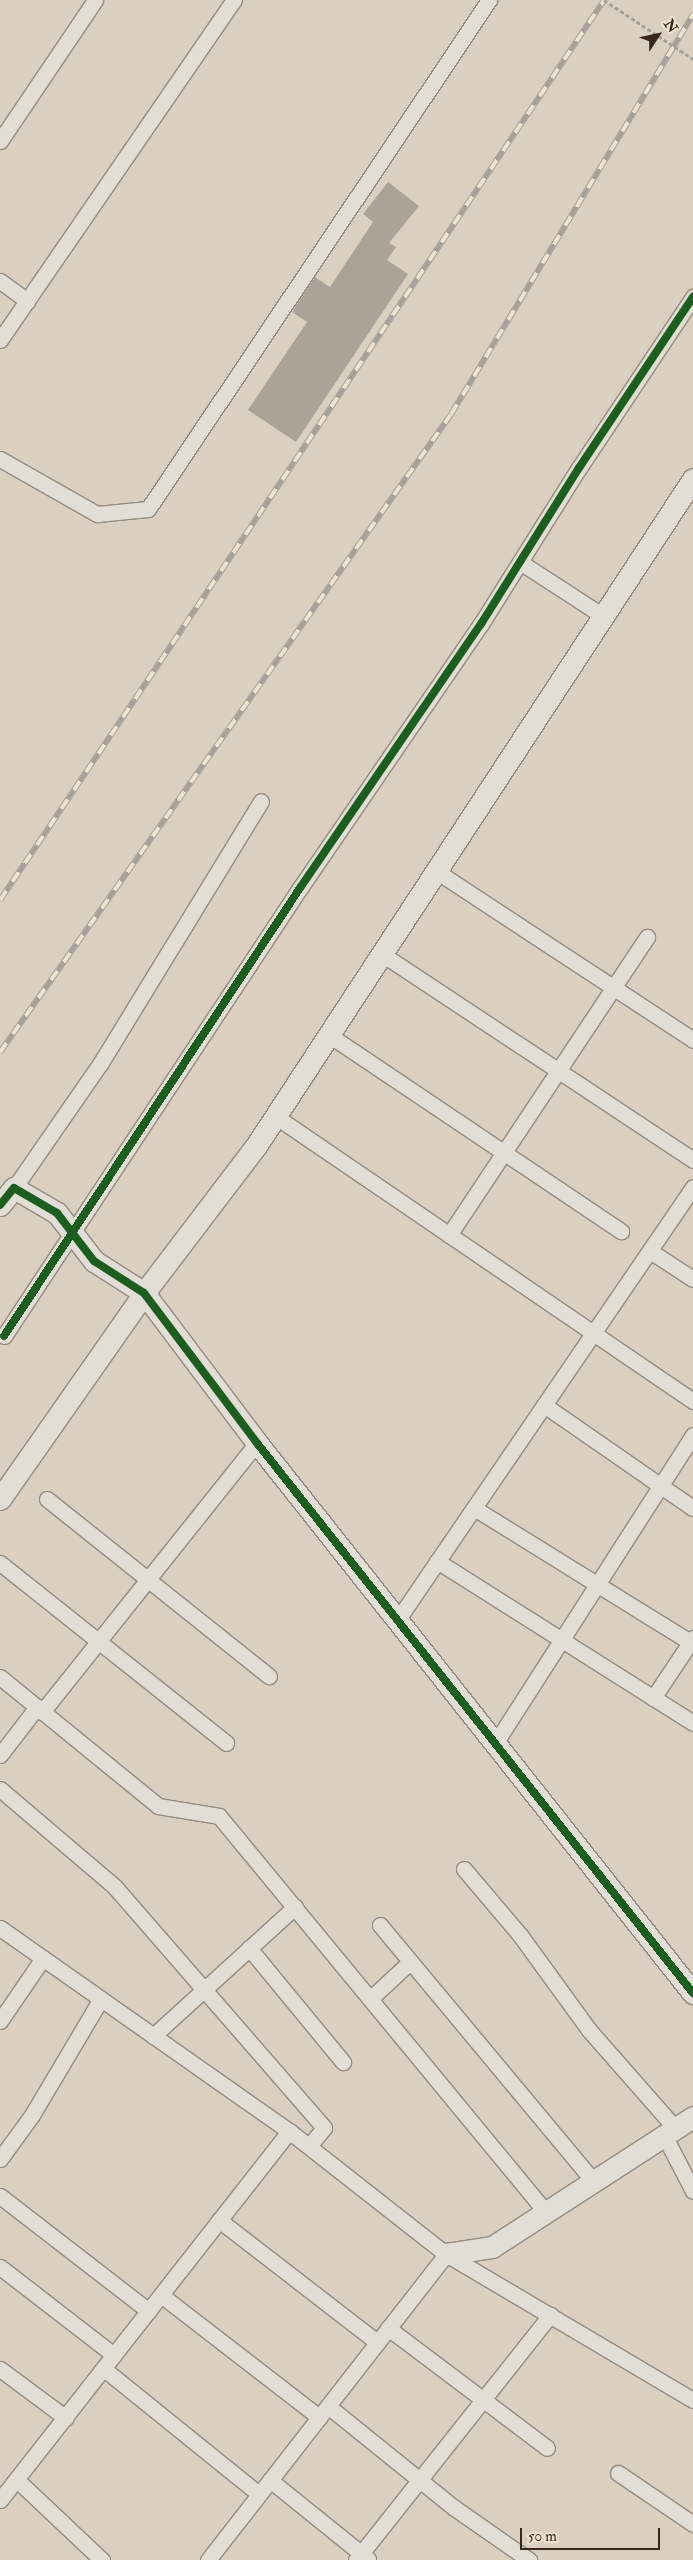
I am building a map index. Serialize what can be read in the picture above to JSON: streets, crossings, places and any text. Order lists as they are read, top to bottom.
{
  "scale_bar": "50 m",
  "north": "top right"
}
